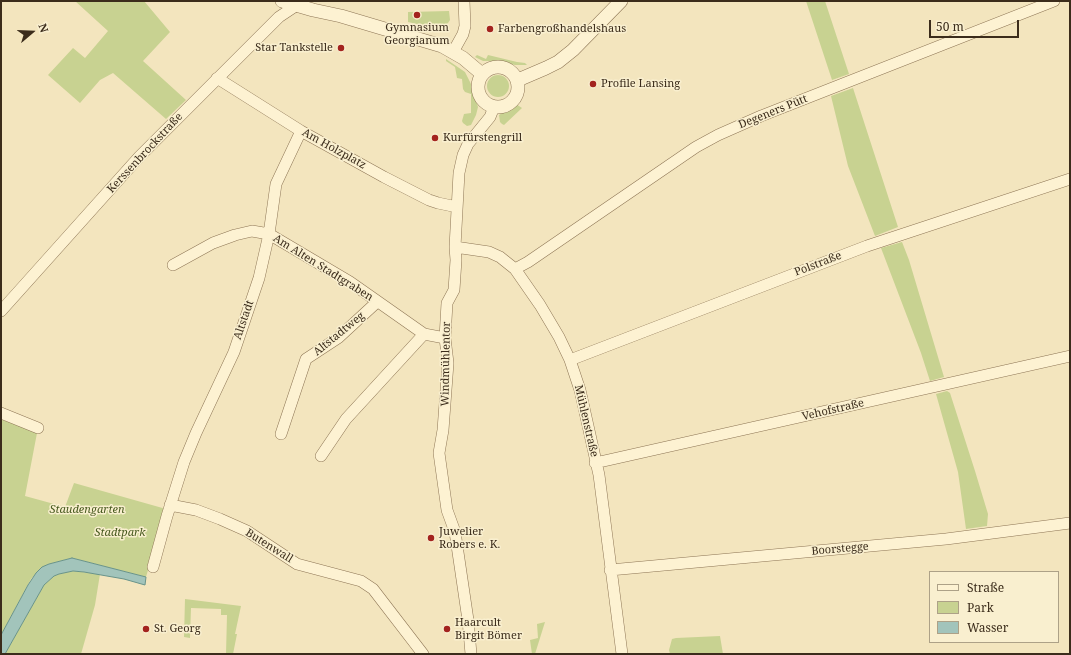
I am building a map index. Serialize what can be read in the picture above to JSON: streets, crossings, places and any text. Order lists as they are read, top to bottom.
{
  "streets": {
    "street": [
      "Degeners Pütt",
      "Am Holzplatz",
      "Kerssenbrockstraße",
      "Polstraße",
      "Am Alten Stadtgraben",
      "Altstadt",
      "Altstadtweg",
      "Windmühlentor",
      "Vehofstraße",
      "Mühlenstraße",
      "Butenwall",
      "Boorstegge"
    ]
  },
  "crossings": [
    ["Degeners Pütt", "Mühlenstraße"],
    ["Am Holzplatz", "Kerssenbrockstraße"],
    ["Am Holzplatz", "Altstadt"],
    ["Am Holzplatz", "Windmühlentor"],
    ["Polstraße", "Mühlenstraße"],
    ["Am Alten Stadtgraben", "Altstadt"],
    ["Am Alten Stadtgraben", "Altstadtweg"],
    ["Am Alten Stadtgraben", "Windmühlentor"],
    ["Altstadt", "Butenwall"],
    ["Windmühlentor", "Mühlenstraße"],
    ["Vehofstraße", "Mühlenstraße"],
    ["Mühlenstraße", "Boorstegge"]
  ],
  "parks": ["Staudengarten", "Stadtpark"],
  "places": [
    "Gymnasium Georgianum",
    "Farbengroßhandelshaus",
    "Star Tankstelle",
    "Profile Lansing",
    "Kurfürstengrill",
    "Juwelier Robers e. K.",
    "St. Georg",
    "Haarcult Birgit Bömer"
  ],
  "legend": ["Straße", "Park", "Wasser"],
  "scale_bar": "50 m",
  "north": "right"
}
